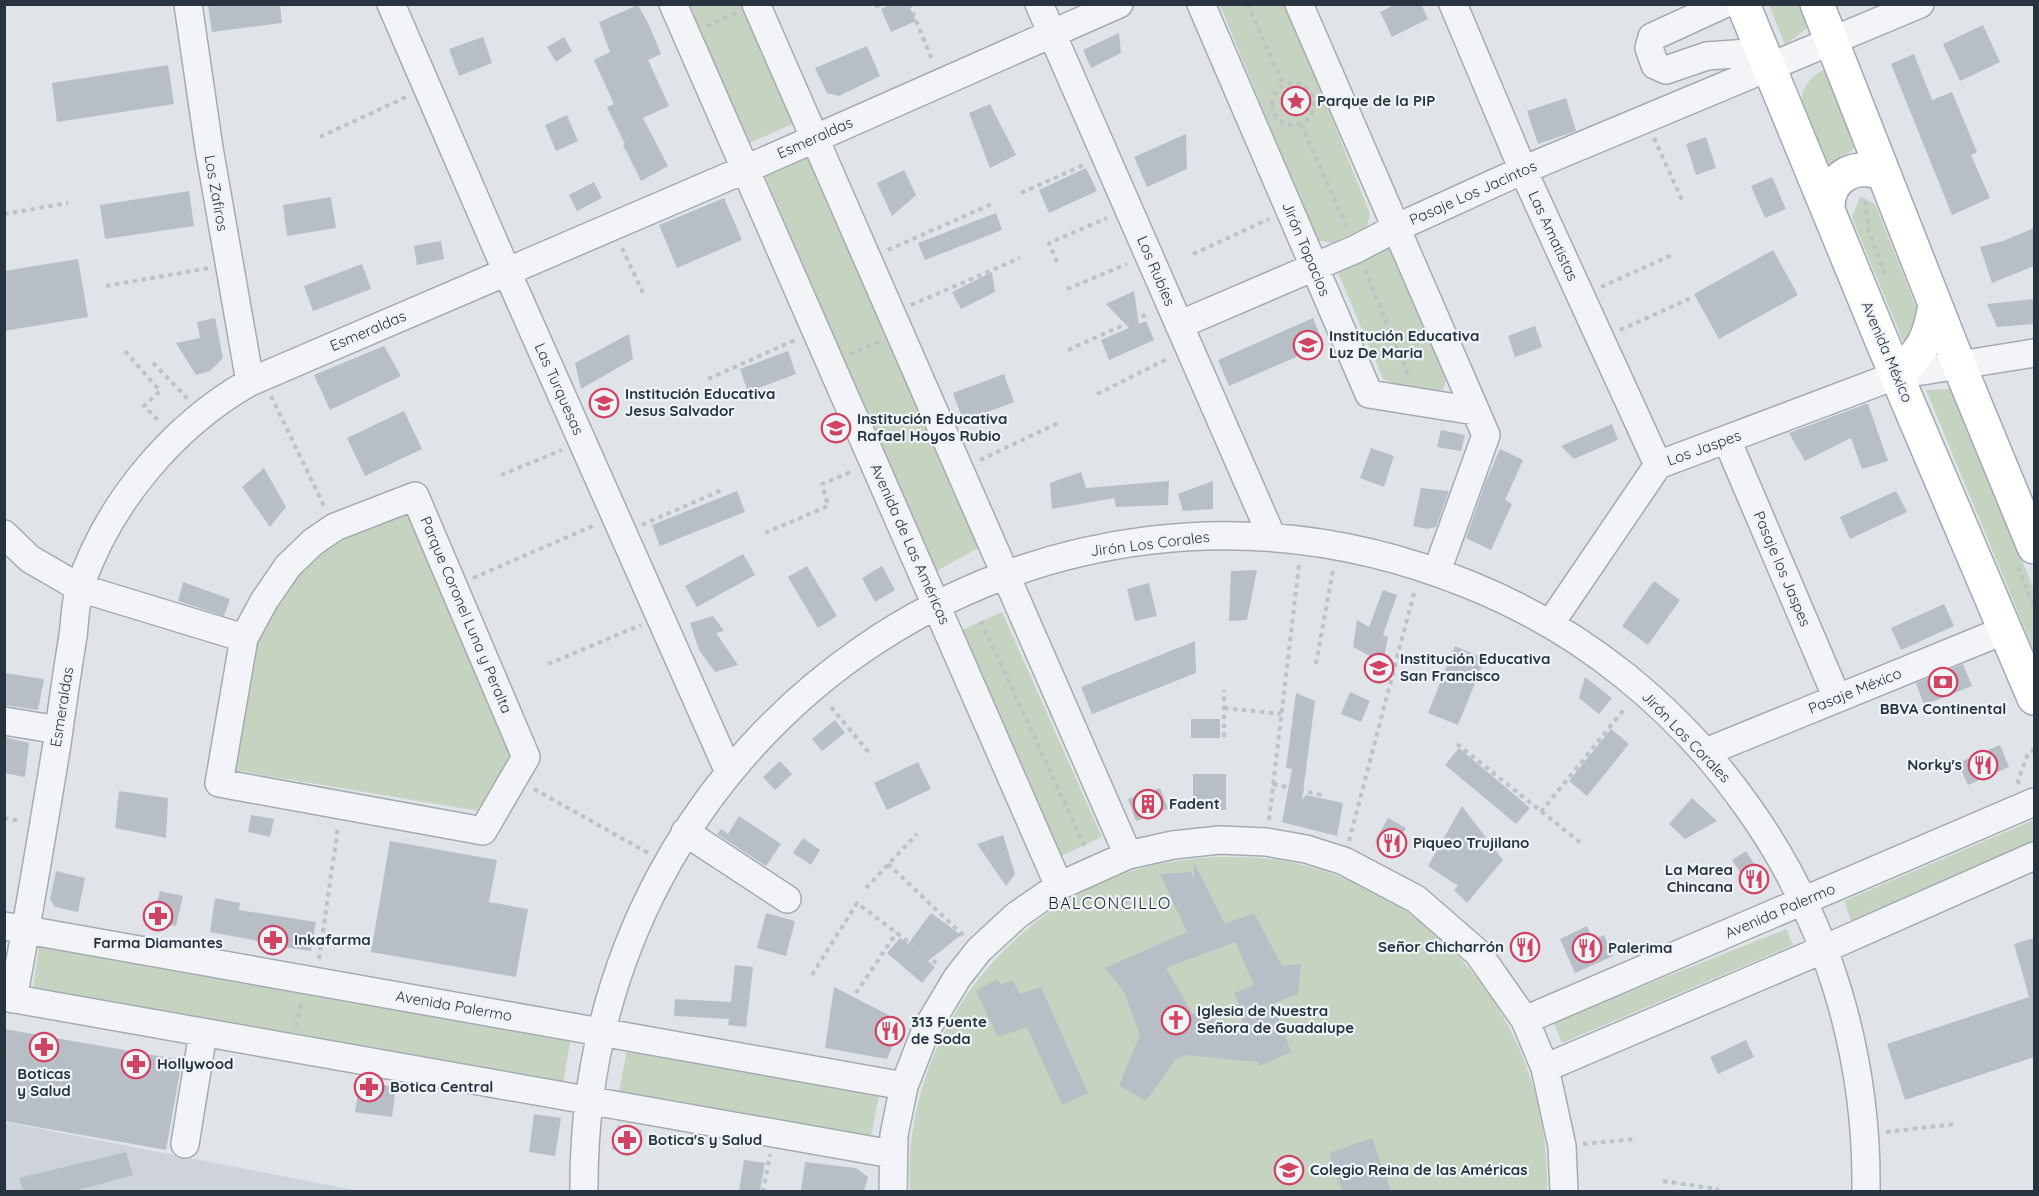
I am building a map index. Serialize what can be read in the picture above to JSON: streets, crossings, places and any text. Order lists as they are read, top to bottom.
{
  "streets": {
    "main road": ["Avenida México"],
    "street": [
      "Esmeraldas",
      "Los Zafiros",
      "Pasaje Los Jacintos",
      "Las Amatistas",
      "Jirón Topacios",
      "Los Rubíes",
      "Las Turquesas",
      "Los Jaspes",
      "Avenida de Las Américas",
      "Jirón Los Corales",
      "Pasaje los Jaspes",
      "Parque Coronel Luna y Peralta",
      "Pasaje México",
      "Avenida Palermo"
    ]
  },
  "crossings": [
    ["Esmeraldas", "Los Zafiros"],
    ["Esmeraldas", "Los Rubíes"],
    ["Esmeraldas", "Las Turquesas"],
    ["Esmeraldas", "Avenida de Las Américas"],
    ["Esmeraldas", "Avenida Palermo"],
    ["Pasaje Los Jacintos", "Las Amatistas"],
    ["Pasaje Los Jacintos", "Jirón Topacios"],
    ["Pasaje Los Jacintos", "Los Rubíes"],
    ["Pasaje Los Jacintos", "Avenida México"],
    ["Las Amatistas", "Los Jaspes"],
    ["Los Rubíes", "Jirón Los Corales"],
    ["Avenida México", "Los Jaspes"],
    ["Avenida México", "Pasaje México"],
    ["Las Turquesas", "Jirón Los Corales"],
    ["Los Jaspes", "Jirón Los Corales"],
    ["Los Jaspes", "Pasaje los Jaspes"],
    ["Avenida de Las Américas", "Jirón Los Corales"],
    ["Jirón Los Corales", "Pasaje México"],
    ["Jirón Los Corales", "Avenida Palermo"],
    ["Pasaje los Jaspes", "Pasaje México"]
  ],
  "districts": ["BALCONCILLO"],
  "places": {
    "place": ["Parque de la PIP"],
    "school or university": [
      "Institución Educativa Luz De Maria",
      "Institución Educativa Jesus Salvador",
      "Institución Educativa Rafael Hoyos Rubio",
      "Institución Educativa San Francisco",
      "Colegio Reina de las Américas"
    ],
    "bank": ["BBVA Continental"],
    "restaurant": [
      "Norky's",
      "Piqueo Trujilano",
      "La Marea Chincana",
      "Señor Chicharrón",
      "Palerima",
      "313 Fuente de Soda"
    ],
    "building": ["Fadent"],
    "pharmacy": [
      "Farma Diamantes",
      "Inkafarma",
      "Boticas y Salud",
      "Hollywood",
      "Botica Central",
      "Botica's y Salud"
    ],
    "church": ["Iglesia de Nuestra Señora de Guadalupe"]
  }
}
